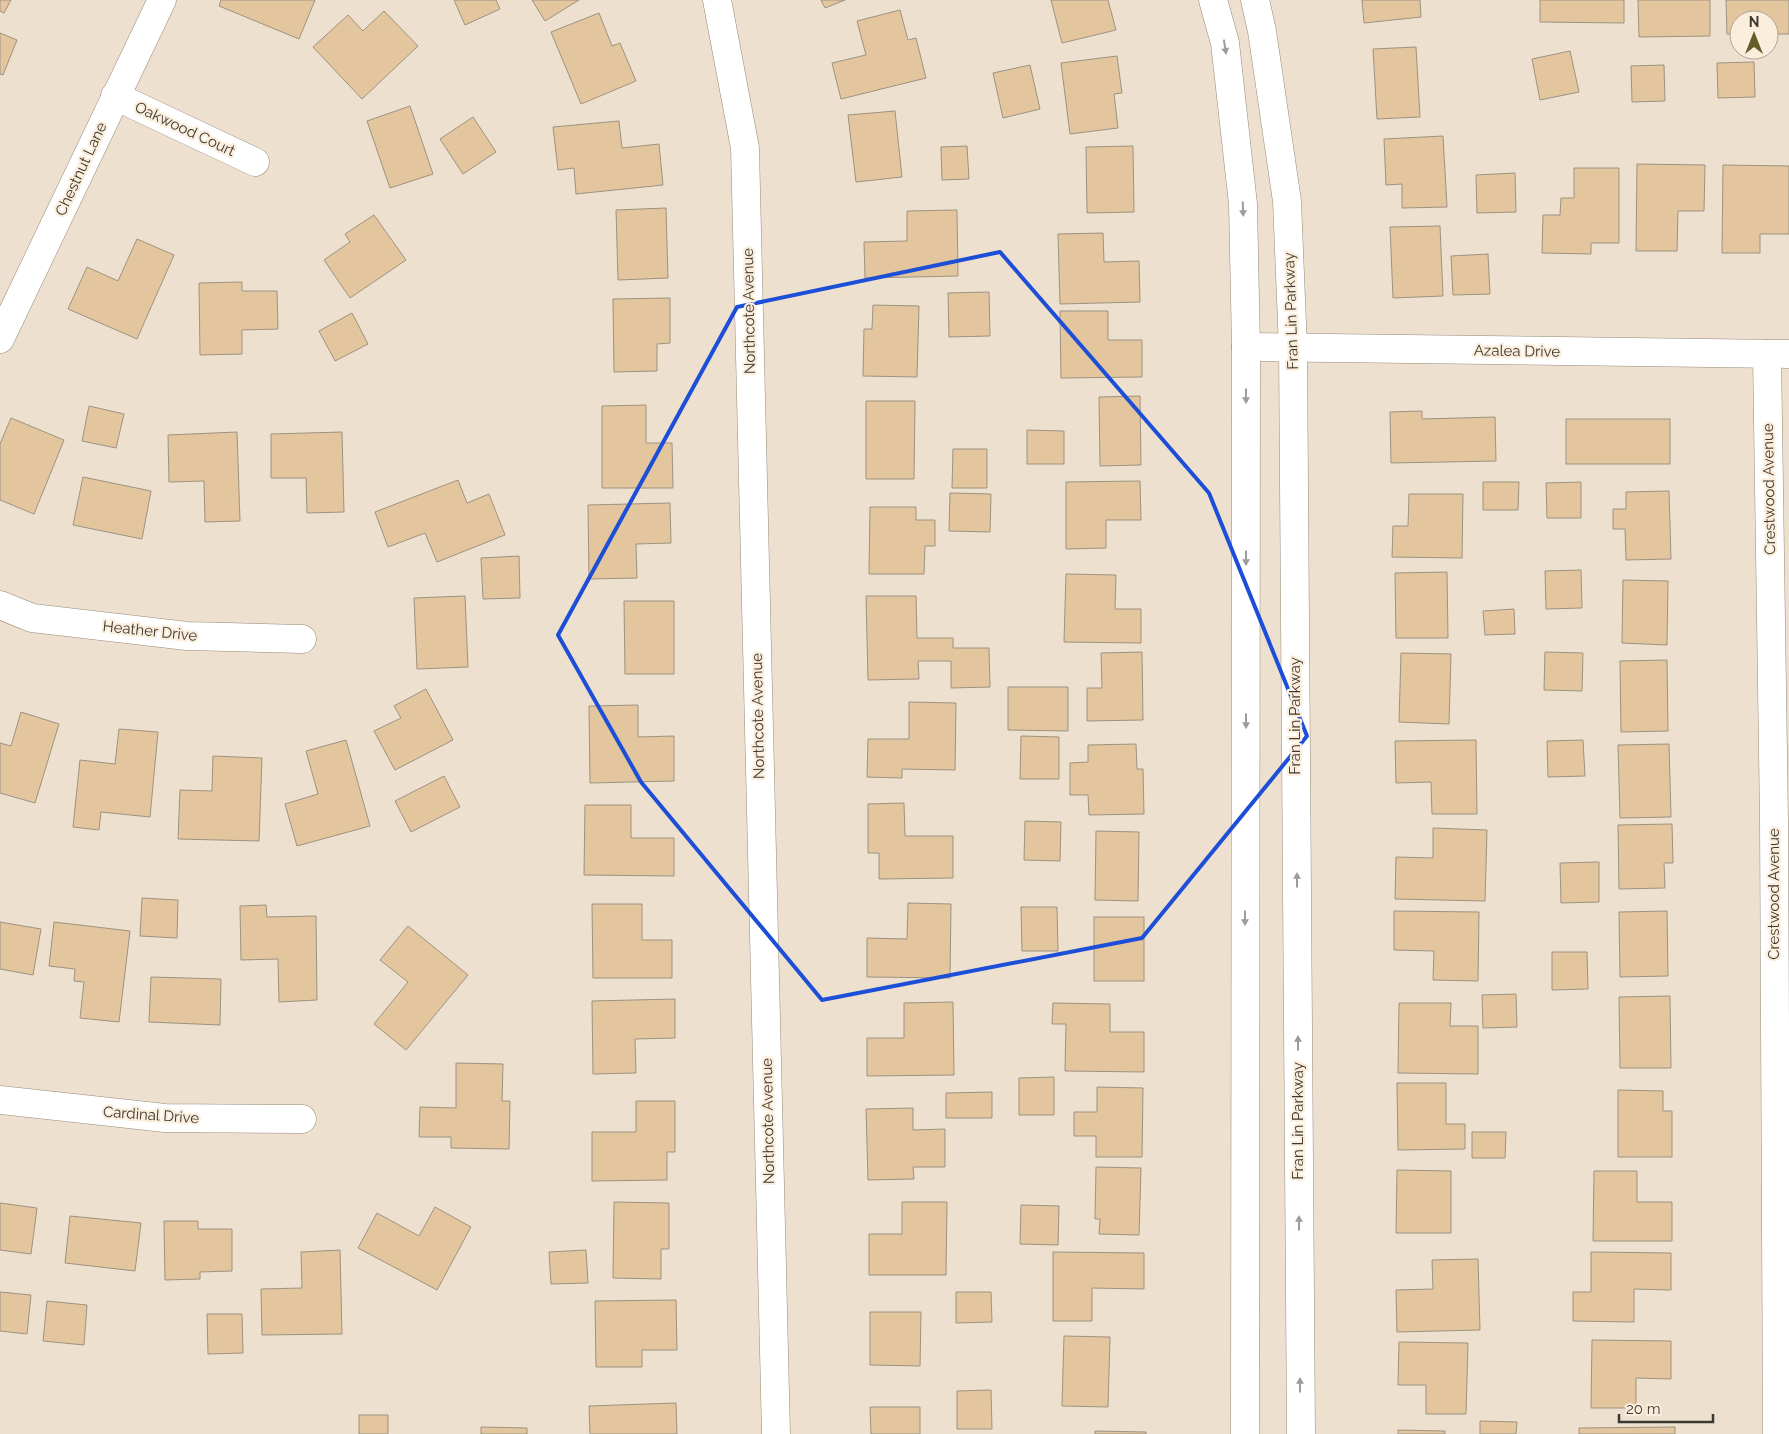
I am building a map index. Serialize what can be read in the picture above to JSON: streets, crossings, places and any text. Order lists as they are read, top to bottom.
{
  "streets": {
    "street": [
      "Oakwood Court",
      "Chestnut Lane",
      "Northcote Avenue",
      "Fran Lin Parkway",
      "Azalea Drive",
      "Crestwood Avenue",
      "Heather Drive",
      "Cardinal Drive"
    ]
  },
  "crossings": [
    ["Oakwood Court", "Chestnut Lane"],
    ["Fran Lin Parkway", "Azalea Drive"],
    ["Azalea Drive", "Crestwood Avenue"]
  ],
  "scale_bar": "20 m",
  "north": "top"
}
